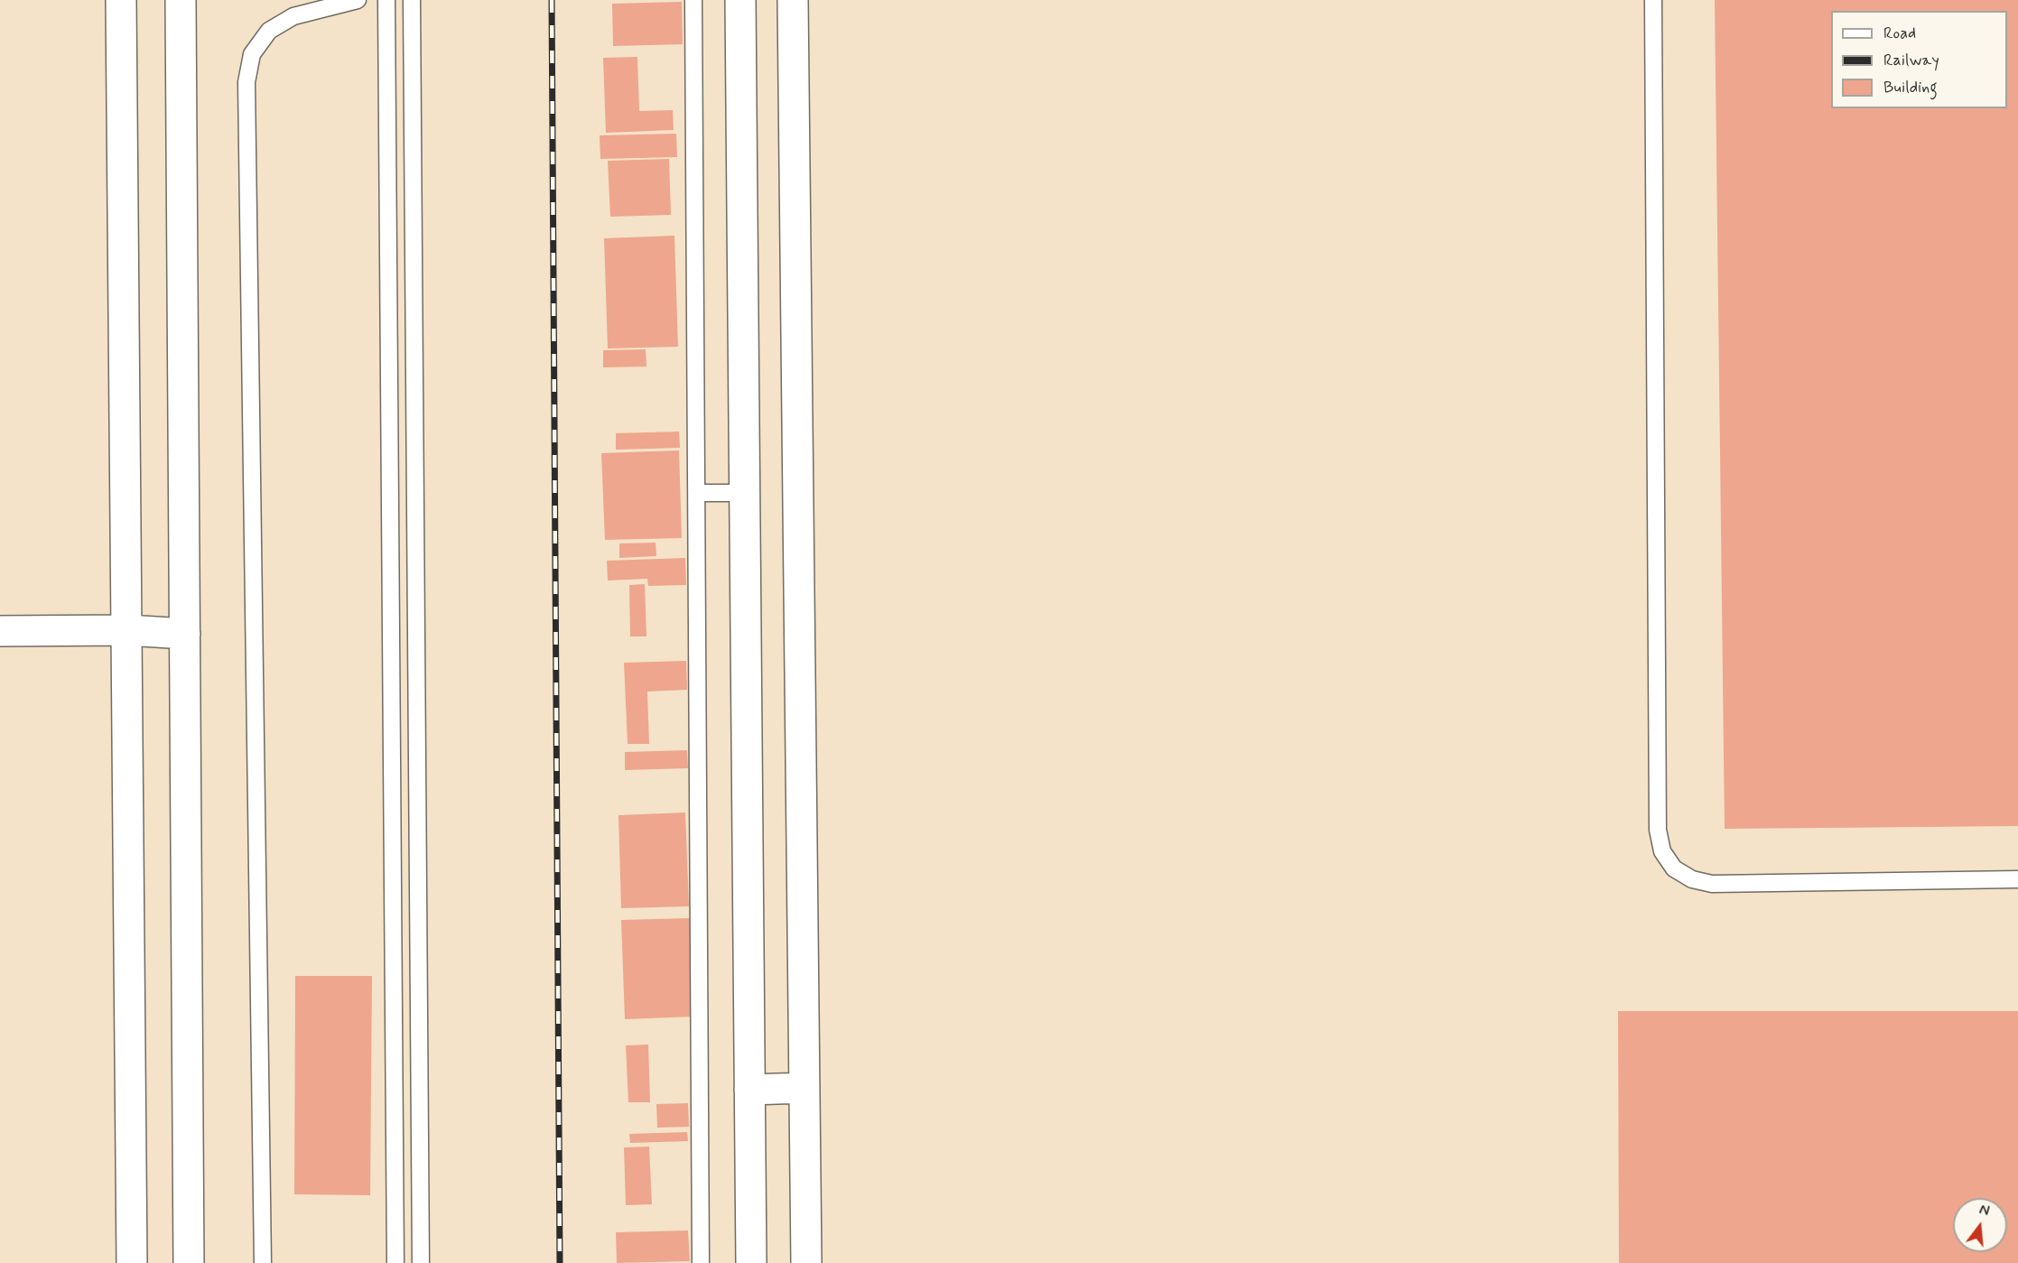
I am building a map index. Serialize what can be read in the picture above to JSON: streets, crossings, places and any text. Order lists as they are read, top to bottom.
{
  "legend": ["Road", "Railway", "Building"],
  "north": "top"
}
